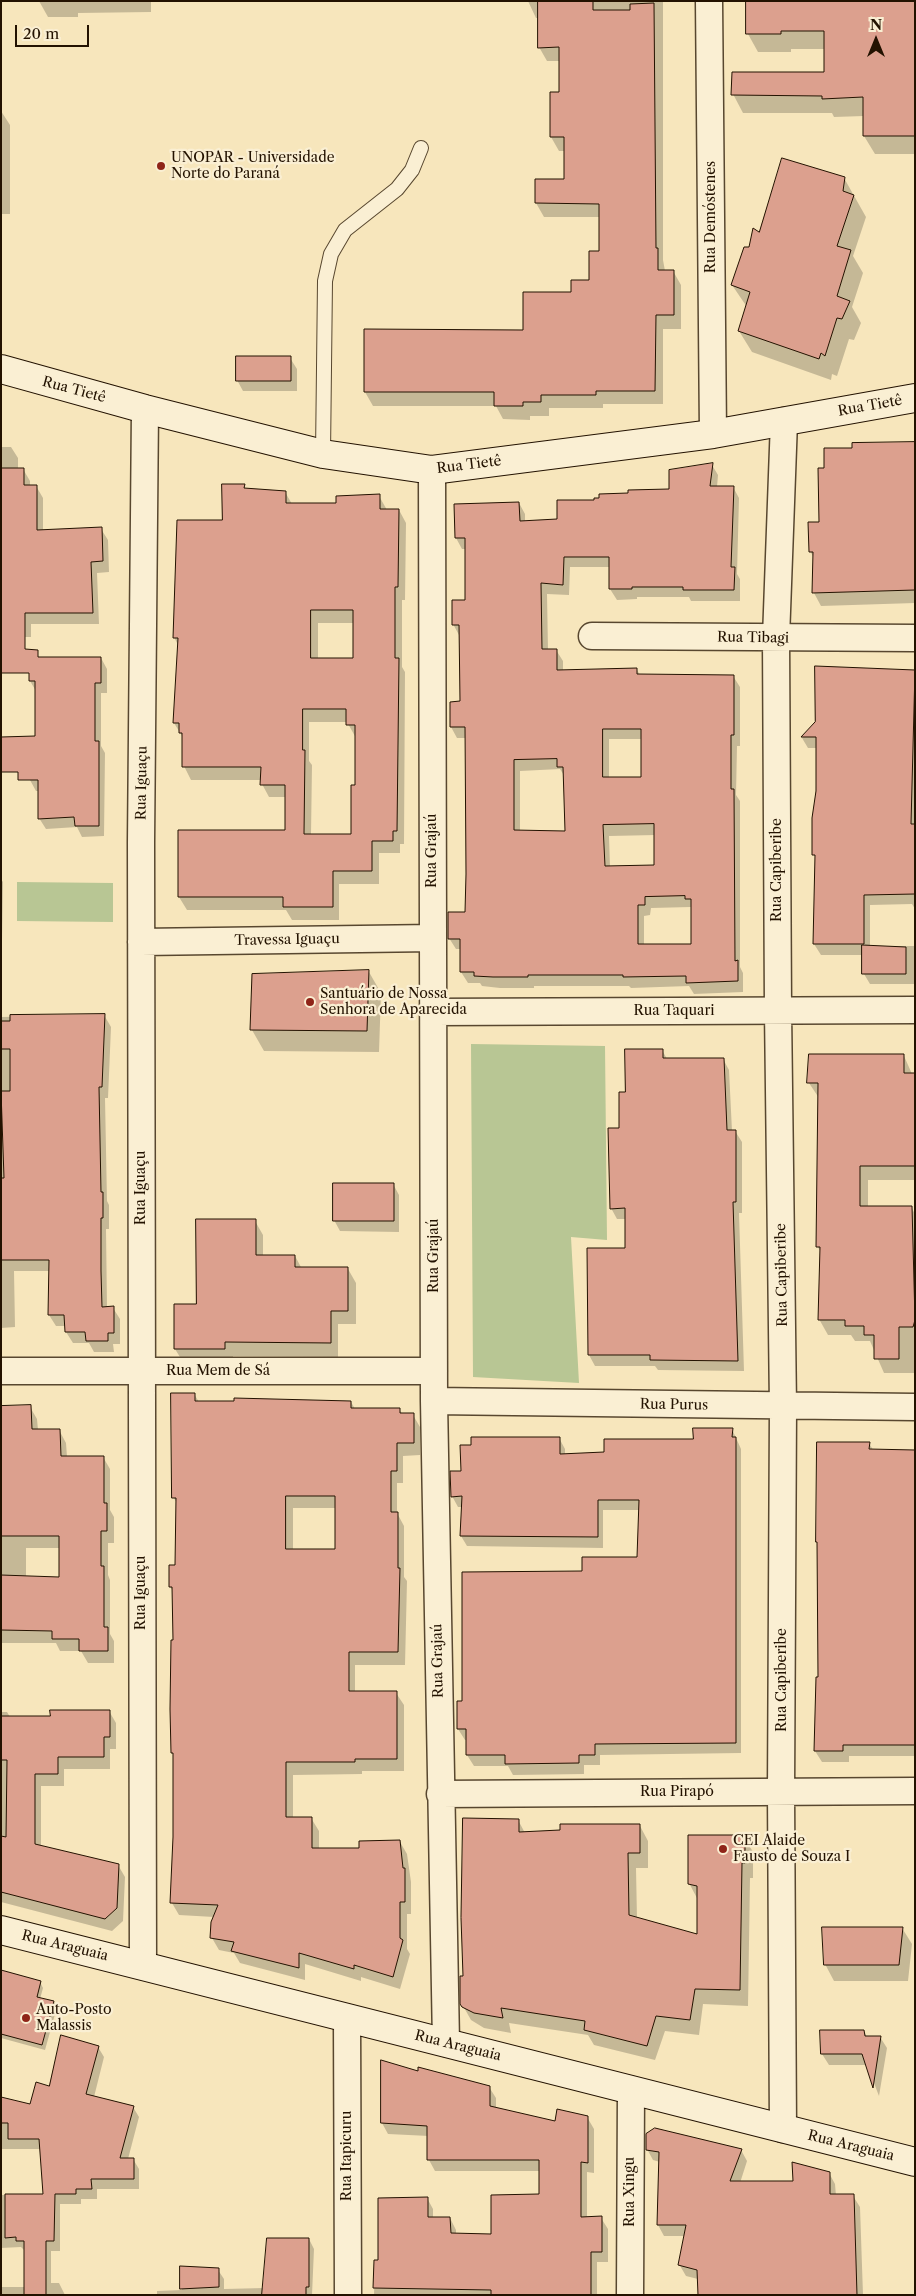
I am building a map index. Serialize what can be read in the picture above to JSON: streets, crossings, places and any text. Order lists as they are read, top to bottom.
{
  "streets": {
    "street": [
      "Rua Demóstenes",
      "Rua Tietê",
      "Rua Tibagi",
      "Rua Iguaçu",
      "Rua Grajaú",
      "Rua Capiberibe",
      "Travessa Iguaçu",
      "Rua Taquari",
      "Rua Mem de Sá",
      "Rua Purus",
      "Rua Pirapó",
      "Rua Araguaia",
      "Rua Itapicuru",
      "Rua Xingu"
    ]
  },
  "crossings": [
    ["Rua Demóstenes", "Rua Tietê"],
    ["Rua Tietê", "Rua Iguaçu"],
    ["Rua Tietê", "Rua Grajaú"],
    ["Rua Tietê", "Rua Capiberibe"],
    ["Rua Tibagi", "Rua Capiberibe"],
    ["Rua Iguaçu", "Travessa Iguaçu"],
    ["Rua Iguaçu", "Rua Mem de Sá"],
    ["Rua Iguaçu", "Rua Araguaia"],
    ["Rua Grajaú", "Travessa Iguaçu"],
    ["Rua Grajaú", "Rua Taquari"],
    ["Rua Grajaú", "Rua Mem de Sá"],
    ["Rua Grajaú", "Rua Purus"],
    ["Rua Grajaú", "Rua Pirapó"],
    ["Rua Grajaú", "Rua Araguaia"],
    ["Rua Capiberibe", "Rua Taquari"],
    ["Rua Capiberibe", "Rua Purus"],
    ["Rua Capiberibe", "Rua Pirapó"],
    ["Rua Capiberibe", "Rua Araguaia"],
    ["Rua Araguaia", "Rua Itapicuru"],
    ["Rua Araguaia", "Rua Xingu"]
  ],
  "places": [
    "UNOPAR - Universidade Norte do Paraná",
    "Santuário de Nossa Senhora de Aparecida",
    "CEI Alaide Fausto de Souza I",
    "Auto-Posto Malassis"
  ],
  "scale_bar": "20 m",
  "north": "top"
}
